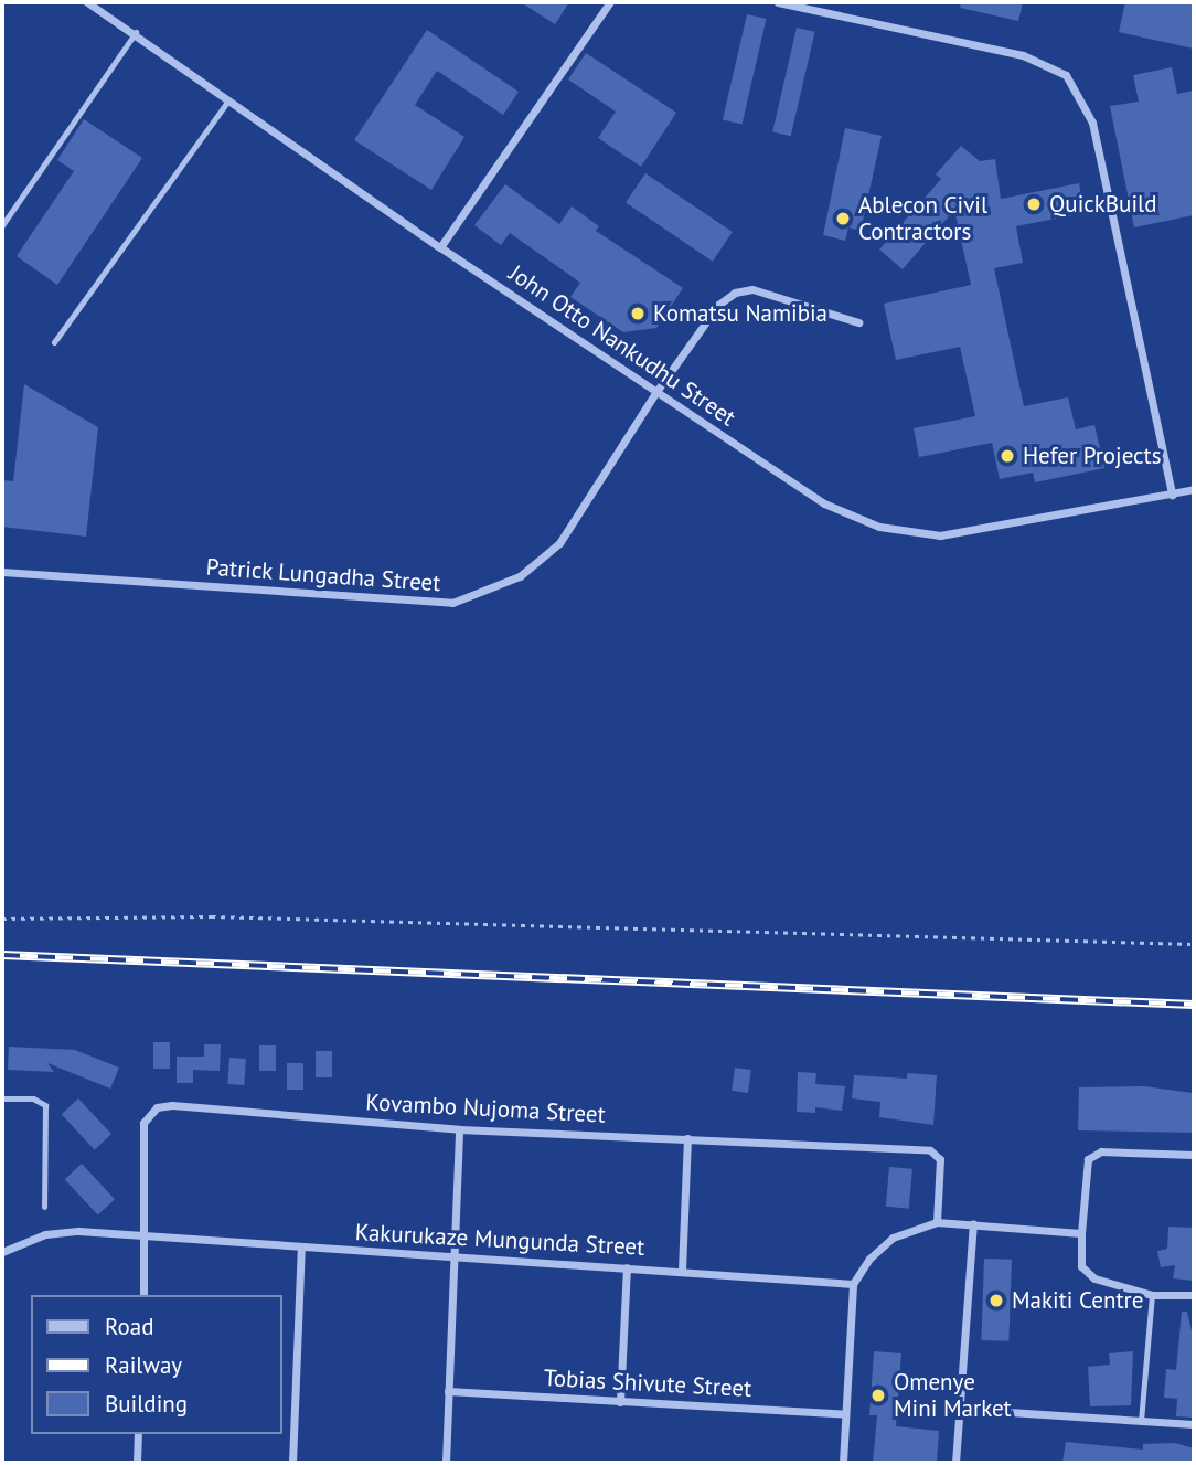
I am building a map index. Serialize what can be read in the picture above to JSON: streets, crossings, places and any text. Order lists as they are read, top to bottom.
{
  "streets": {
    "street": [
      "John Otto Nankudhu Street",
      "Patrick Lungadha Street",
      "Kovambo Nujoma Street",
      "Kakurukaze Mungunda Street",
      "Tobias Shivute Street"
    ]
  },
  "crossings": [
    ["John Otto Nankudhu Street", "Patrick Lungadha Street"],
    ["Kovambo Nujoma Street", "Kakurukaze Mungunda Street"]
  ],
  "places": [
    "QuickBuild",
    "Ablecon Civil Contractors",
    "Komatsu Namibia",
    "Hefer Projects",
    "Makiti Centre",
    "Omenye Mini Market"
  ],
  "legend": ["Road", "Railway", "Building"]
}
